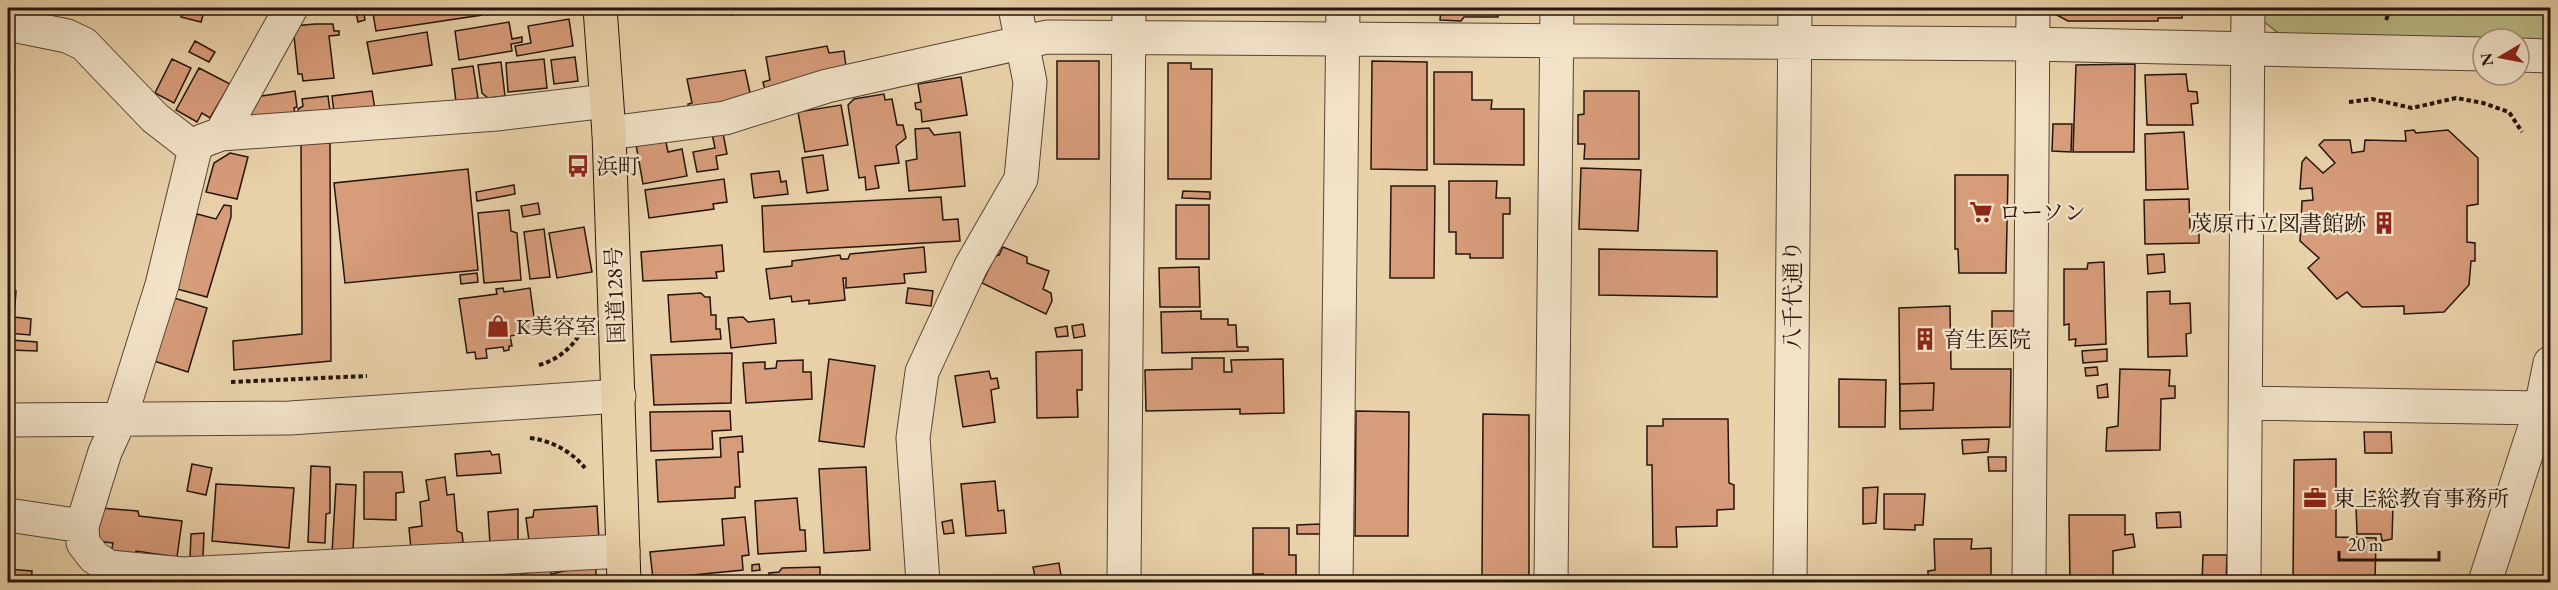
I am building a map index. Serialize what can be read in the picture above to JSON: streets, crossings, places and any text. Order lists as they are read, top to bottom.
{
  "streets": {
    "highway": ["国道128号"],
    "street": ["八千代通り"]
  },
  "places": {
    "bus stop": ["浜町"],
    "supermarket": ["ローソン"],
    "building": ["茂原市立図書館跡", "育生医院"],
    "shop": ["K美容室"],
    "office": ["東上総教育事務所"]
  },
  "scale_bar": "20 m",
  "north": "left"
}
